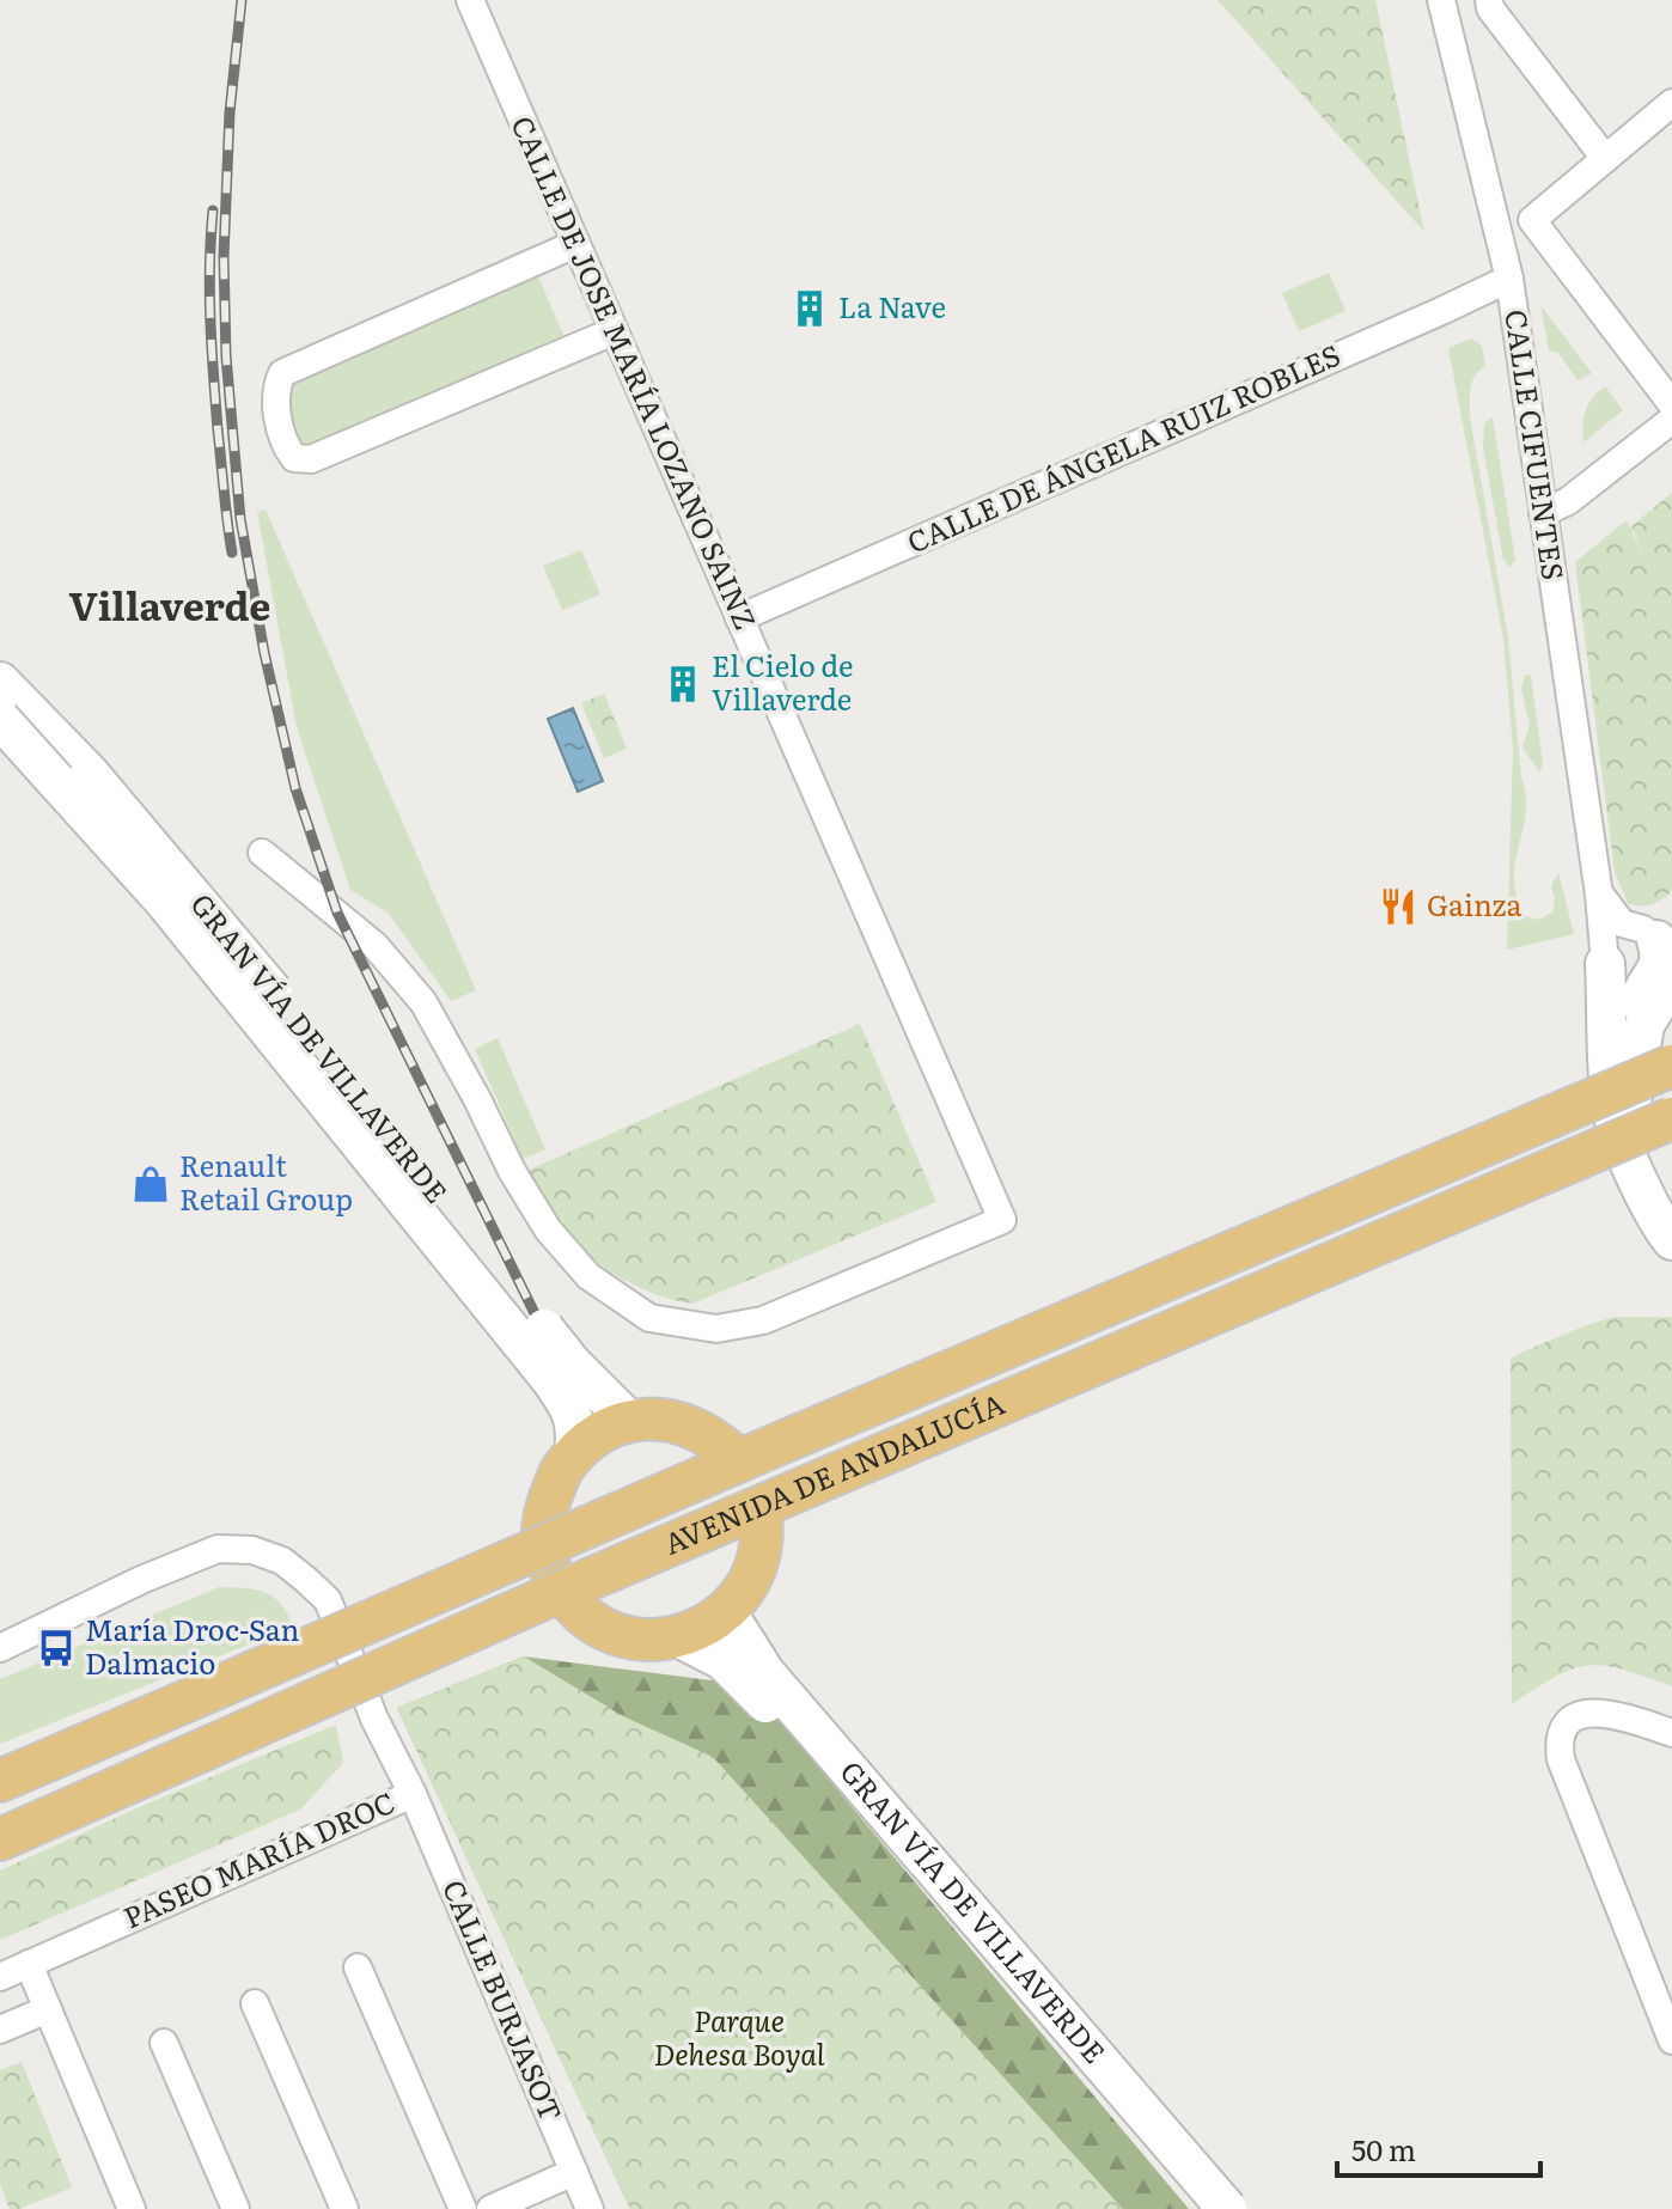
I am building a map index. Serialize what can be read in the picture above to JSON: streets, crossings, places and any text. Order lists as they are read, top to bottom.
{
  "streets": {
    "main road": ["AVENIDA DE ANDALUCÍA"],
    "street": [
      "CALLE DE JOSE MARÍA LOZANO SAINZ",
      "CALLE CIFUENTES",
      "CALLE DE ÁNGELA RUIZ ROBLES",
      "GRAN VÍA DE VILLAVERDE",
      "PASEO MARÍA DROC",
      "CALLE BURJASOT"
    ]
  },
  "crossings": [
    ["CALLE DE JOSE MARÍA LOZANO SAINZ", "CALLE DE ÁNGELA RUIZ ROBLES"],
    ["CALLE CIFUENTES", "CALLE DE ÁNGELA RUIZ ROBLES"],
    ["PASEO MARÍA DROC", "CALLE BURJASOT"]
  ],
  "districts": ["Villaverde"],
  "parks": ["Parque Dehesa Boyal"],
  "places": {
    "building": ["La Nave", "El Cielo de Villaverde"],
    "restaurant": ["Gainza"],
    "shop": ["Renault Retail Group"],
    "bus stop": ["María Droc-San Dalmacio"]
  },
  "scale_bar": "50 m"
}
